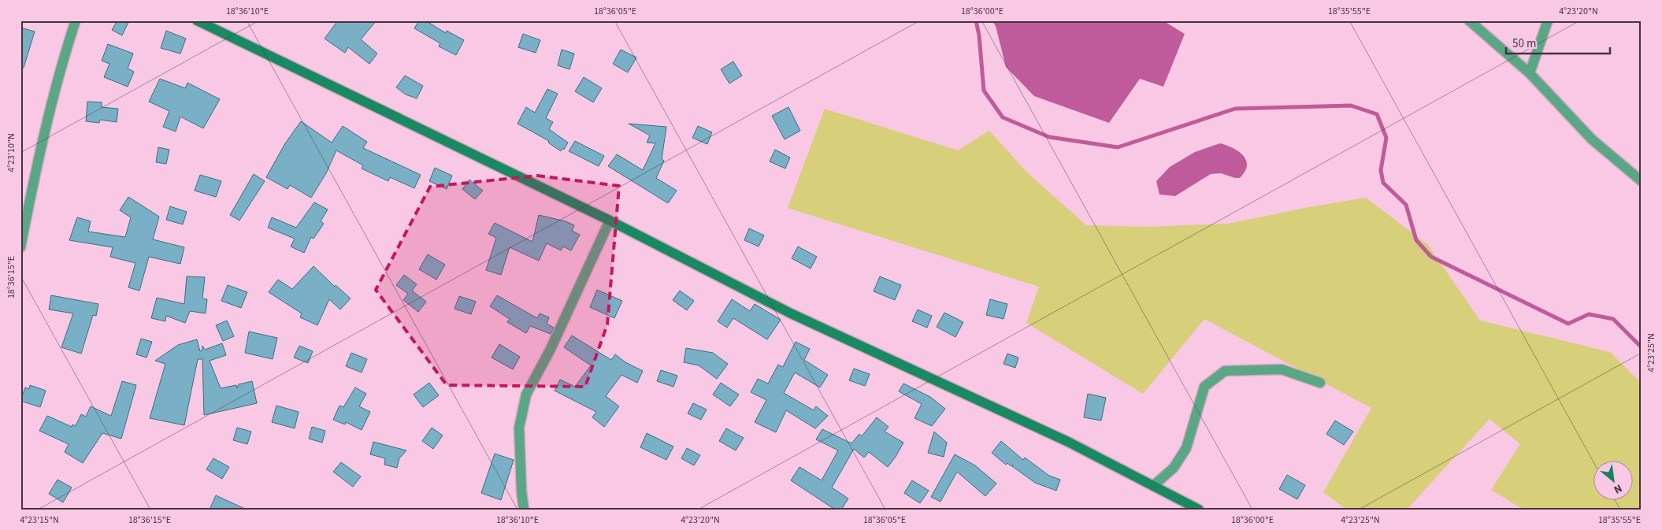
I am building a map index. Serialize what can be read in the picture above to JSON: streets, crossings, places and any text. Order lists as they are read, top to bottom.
{
  "scale_bar": "50 m",
  "north": "bottom right",
  "coordinates": [
    "18°36'10\"E",
    "18°36'05\"E",
    "18°36'00\"E",
    "18°35'55\"E",
    "4°23'20\"N",
    "4°23'10\"N",
    "18°36'15\"E",
    "4°23'25\"N",
    "4°23'15\"N"
  ]
}
